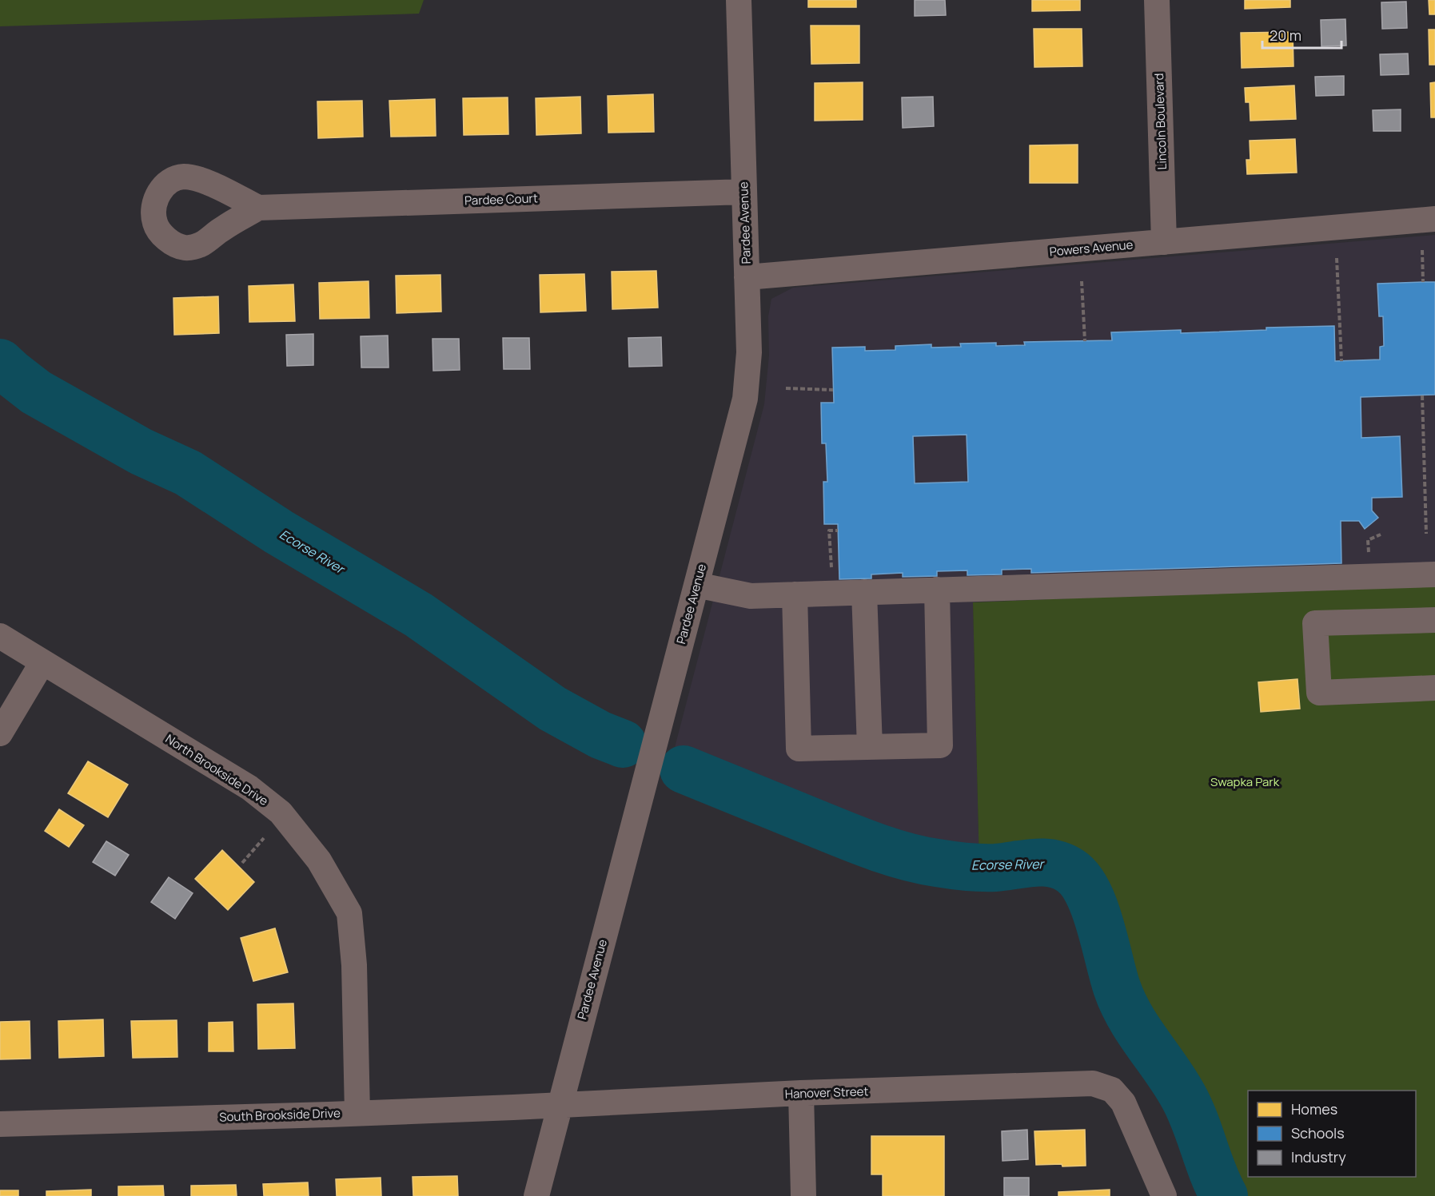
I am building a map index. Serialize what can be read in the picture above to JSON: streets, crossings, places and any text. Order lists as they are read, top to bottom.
{
  "streets": {
    "street": [
      "Lincoln Boulevard",
      "Pardee Court",
      "Pardee Avenue",
      "Powers Avenue",
      "North Brookside Drive",
      "Hanover Street",
      "South Brookside Drive"
    ]
  },
  "crossings": [
    ["Lincoln Boulevard", "Powers Avenue"],
    ["Pardee Court", "Pardee Avenue"],
    ["Pardee Avenue", "Powers Avenue"],
    ["Pardee Avenue", "Hanover Street"],
    ["Pardee Avenue", "South Brookside Drive"],
    ["North Brookside Drive", "South Brookside Drive"],
    ["Hanover Street", "South Brookside Drive"]
  ],
  "water": ["Ecorse River"],
  "parks": ["Swapka Park"],
  "legend": ["Homes", "Schools", "Industry"],
  "scale_bar": "20 m"
}
